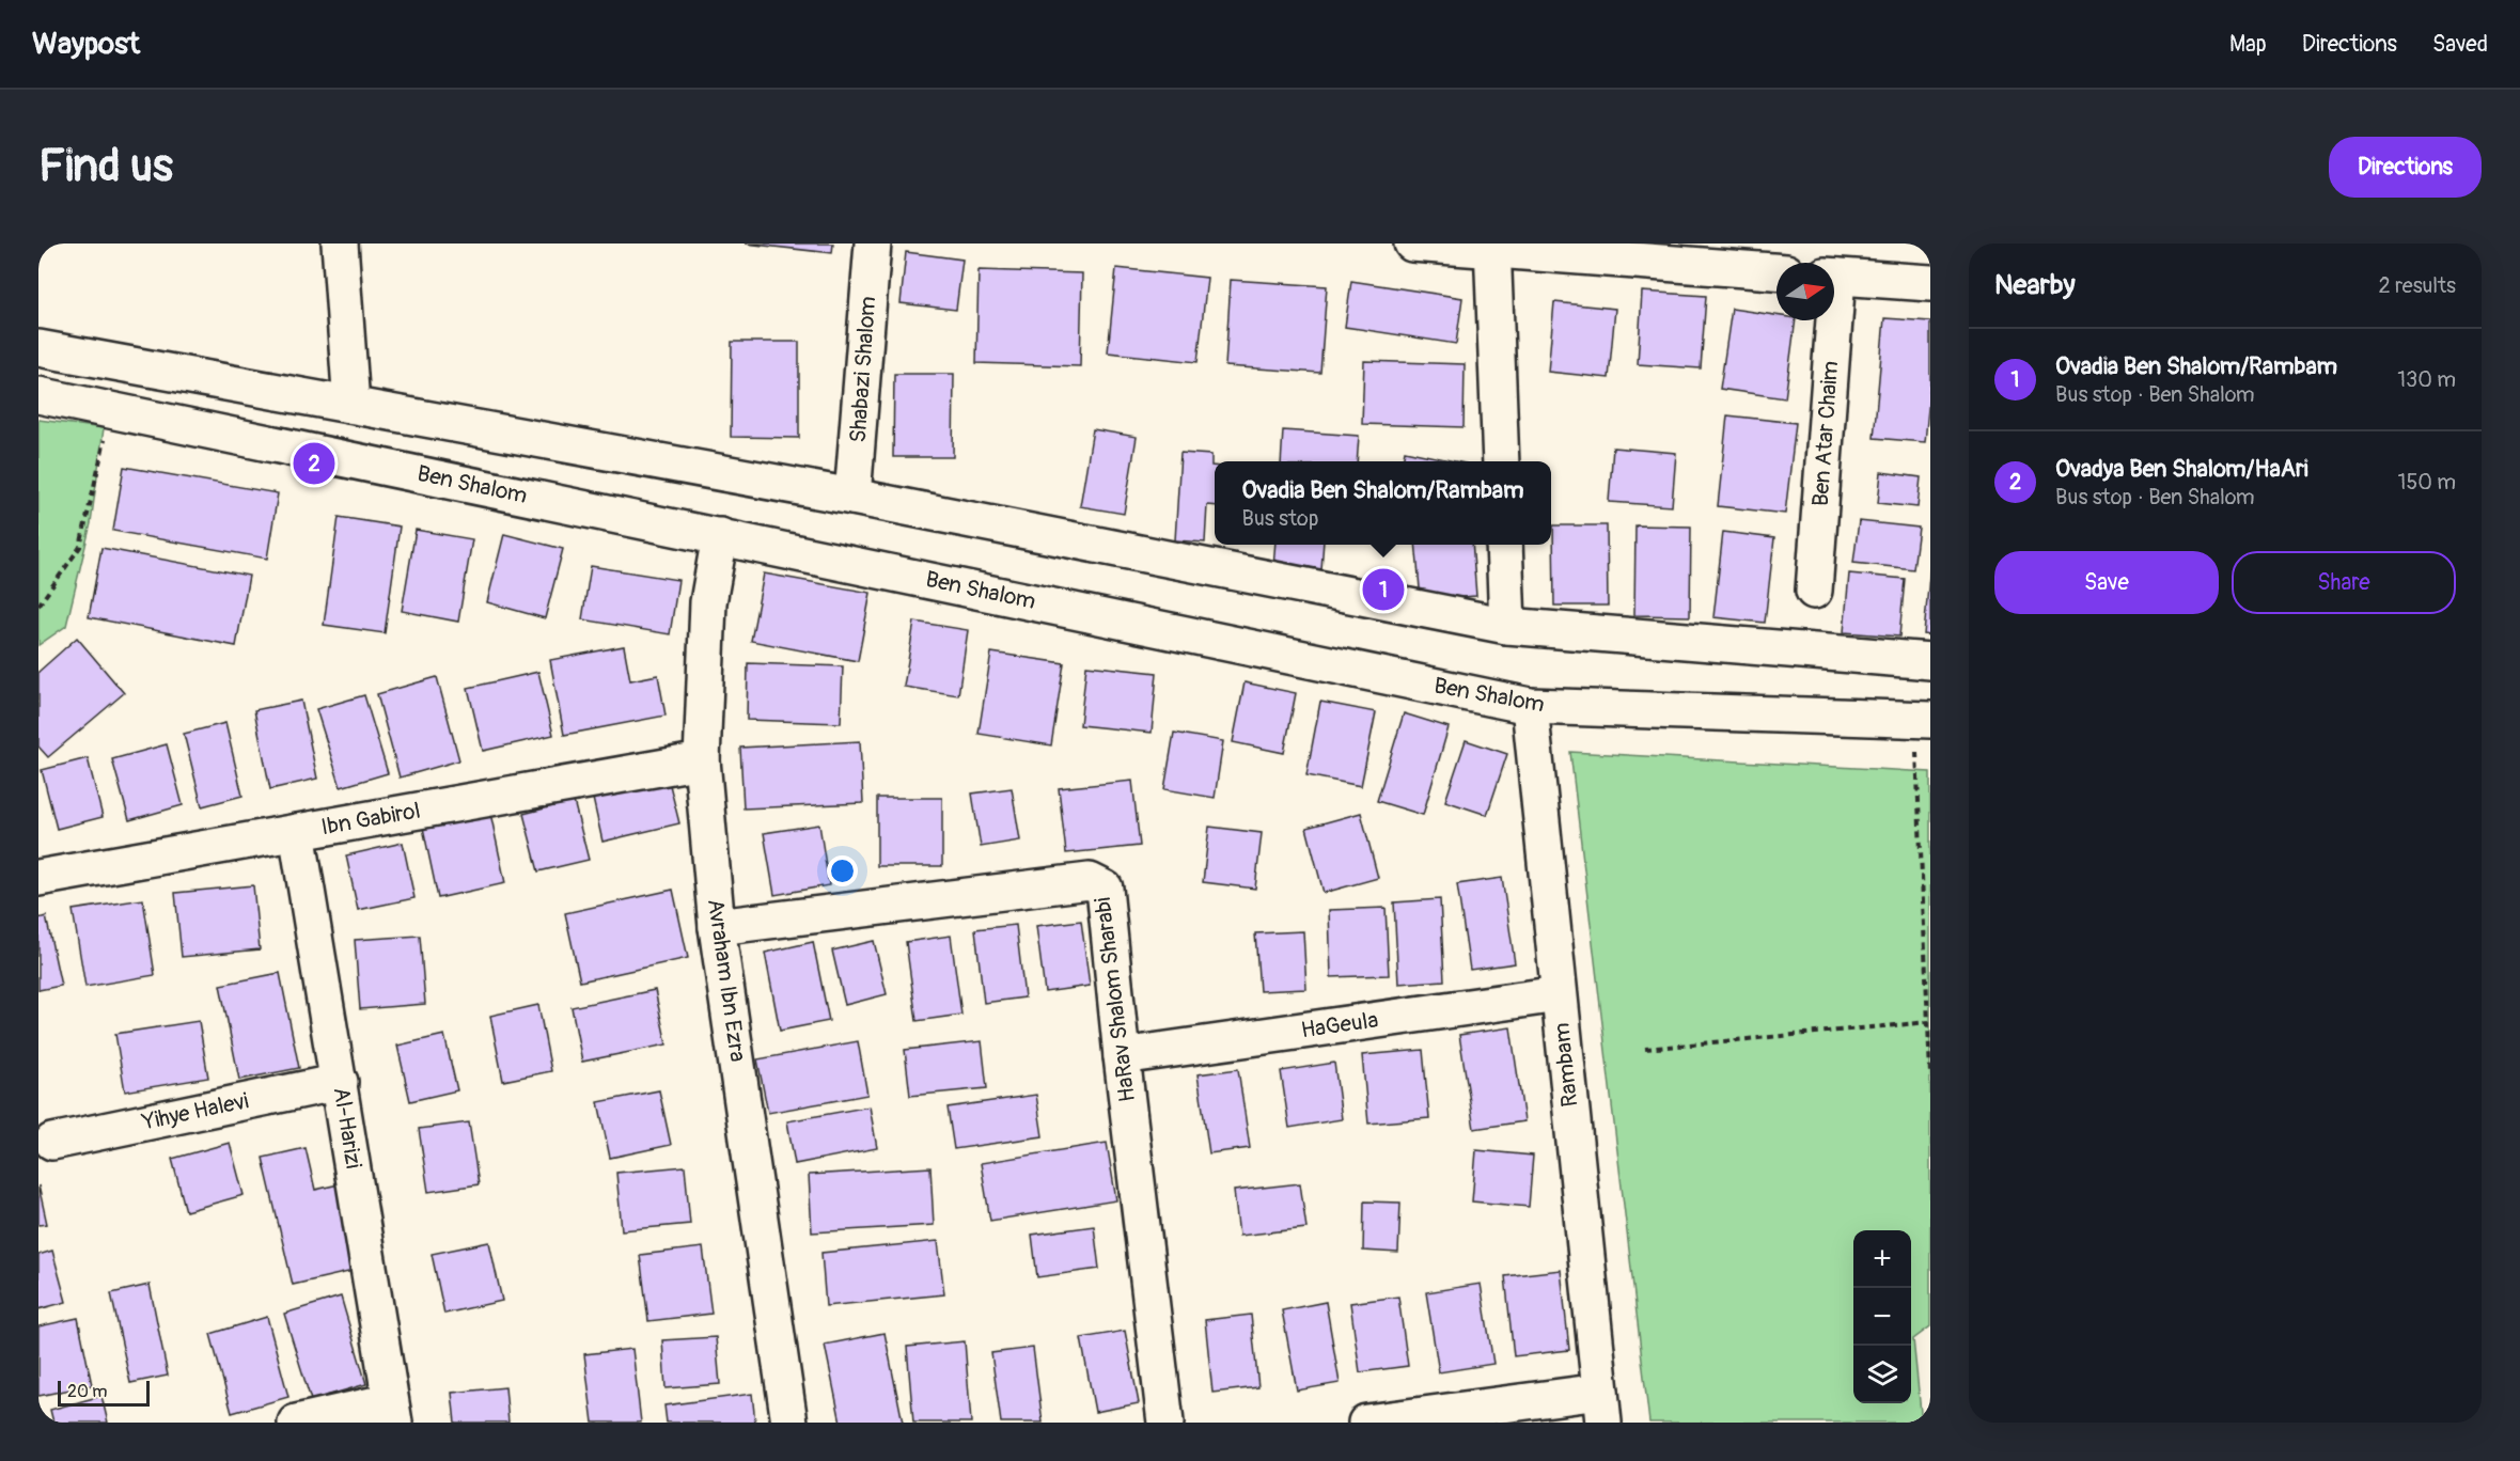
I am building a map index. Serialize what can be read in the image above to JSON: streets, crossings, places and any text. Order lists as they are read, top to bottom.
{
  "streets": {
    "street": [
      "Shabazi Shalom",
      "Ben Atar Chaim",
      "Ben Shalom",
      "Ibn Gabirol",
      "Avraham Ibn Ezra",
      "HaRav Shalom Sharabi",
      "HaGeula",
      "Rambam",
      "Yihye Halevi",
      "Al-Harizi"
    ]
  },
  "crossings": [
    ["Ben Shalom", "Avraham Ibn Ezra"],
    ["Ben Shalom", "Rambam"],
    ["Ibn Gabirol", "Avraham Ibn Ezra"],
    ["Ibn Gabirol", "Al-Harizi"],
    ["Avraham Ibn Ezra", "HaRav Shalom Sharabi"],
    ["HaRav Shalom Sharabi", "HaGeula"],
    ["HaGeula", "Rambam"],
    ["Yihye Halevi", "Al-Harizi"]
  ],
  "scale_bar": "20 m",
  "north": "right",
  "page": {
    "header": "Waypost",
    "nav": ["Map", "Directions", "Saved"],
    "buttons": [
      "Directions",
      ["Save", "Share"]
    ],
    "title": "Find us",
    "heading": ["Nearby", "2 results"],
    "list": [
      {
        "mark": "1",
        "name": "Ovadia Ben Shalom/Rambam",
        "note": "Bus stop · Ben Shalom",
        "value": "130 m"
      },
      {
        "mark": "2",
        "name": "Ovadya Ben Shalom/HaAri",
        "note": "Bus stop · Ben Shalom",
        "value": "150 m"
      }
    ],
    "pins": ["2", "1"],
    "popup": ["Ovadia Ben Shalom/Rambam", "Bus stop"],
    "map_buttons": ["+", "−"],
    "scale": "20 m"
  }
}
